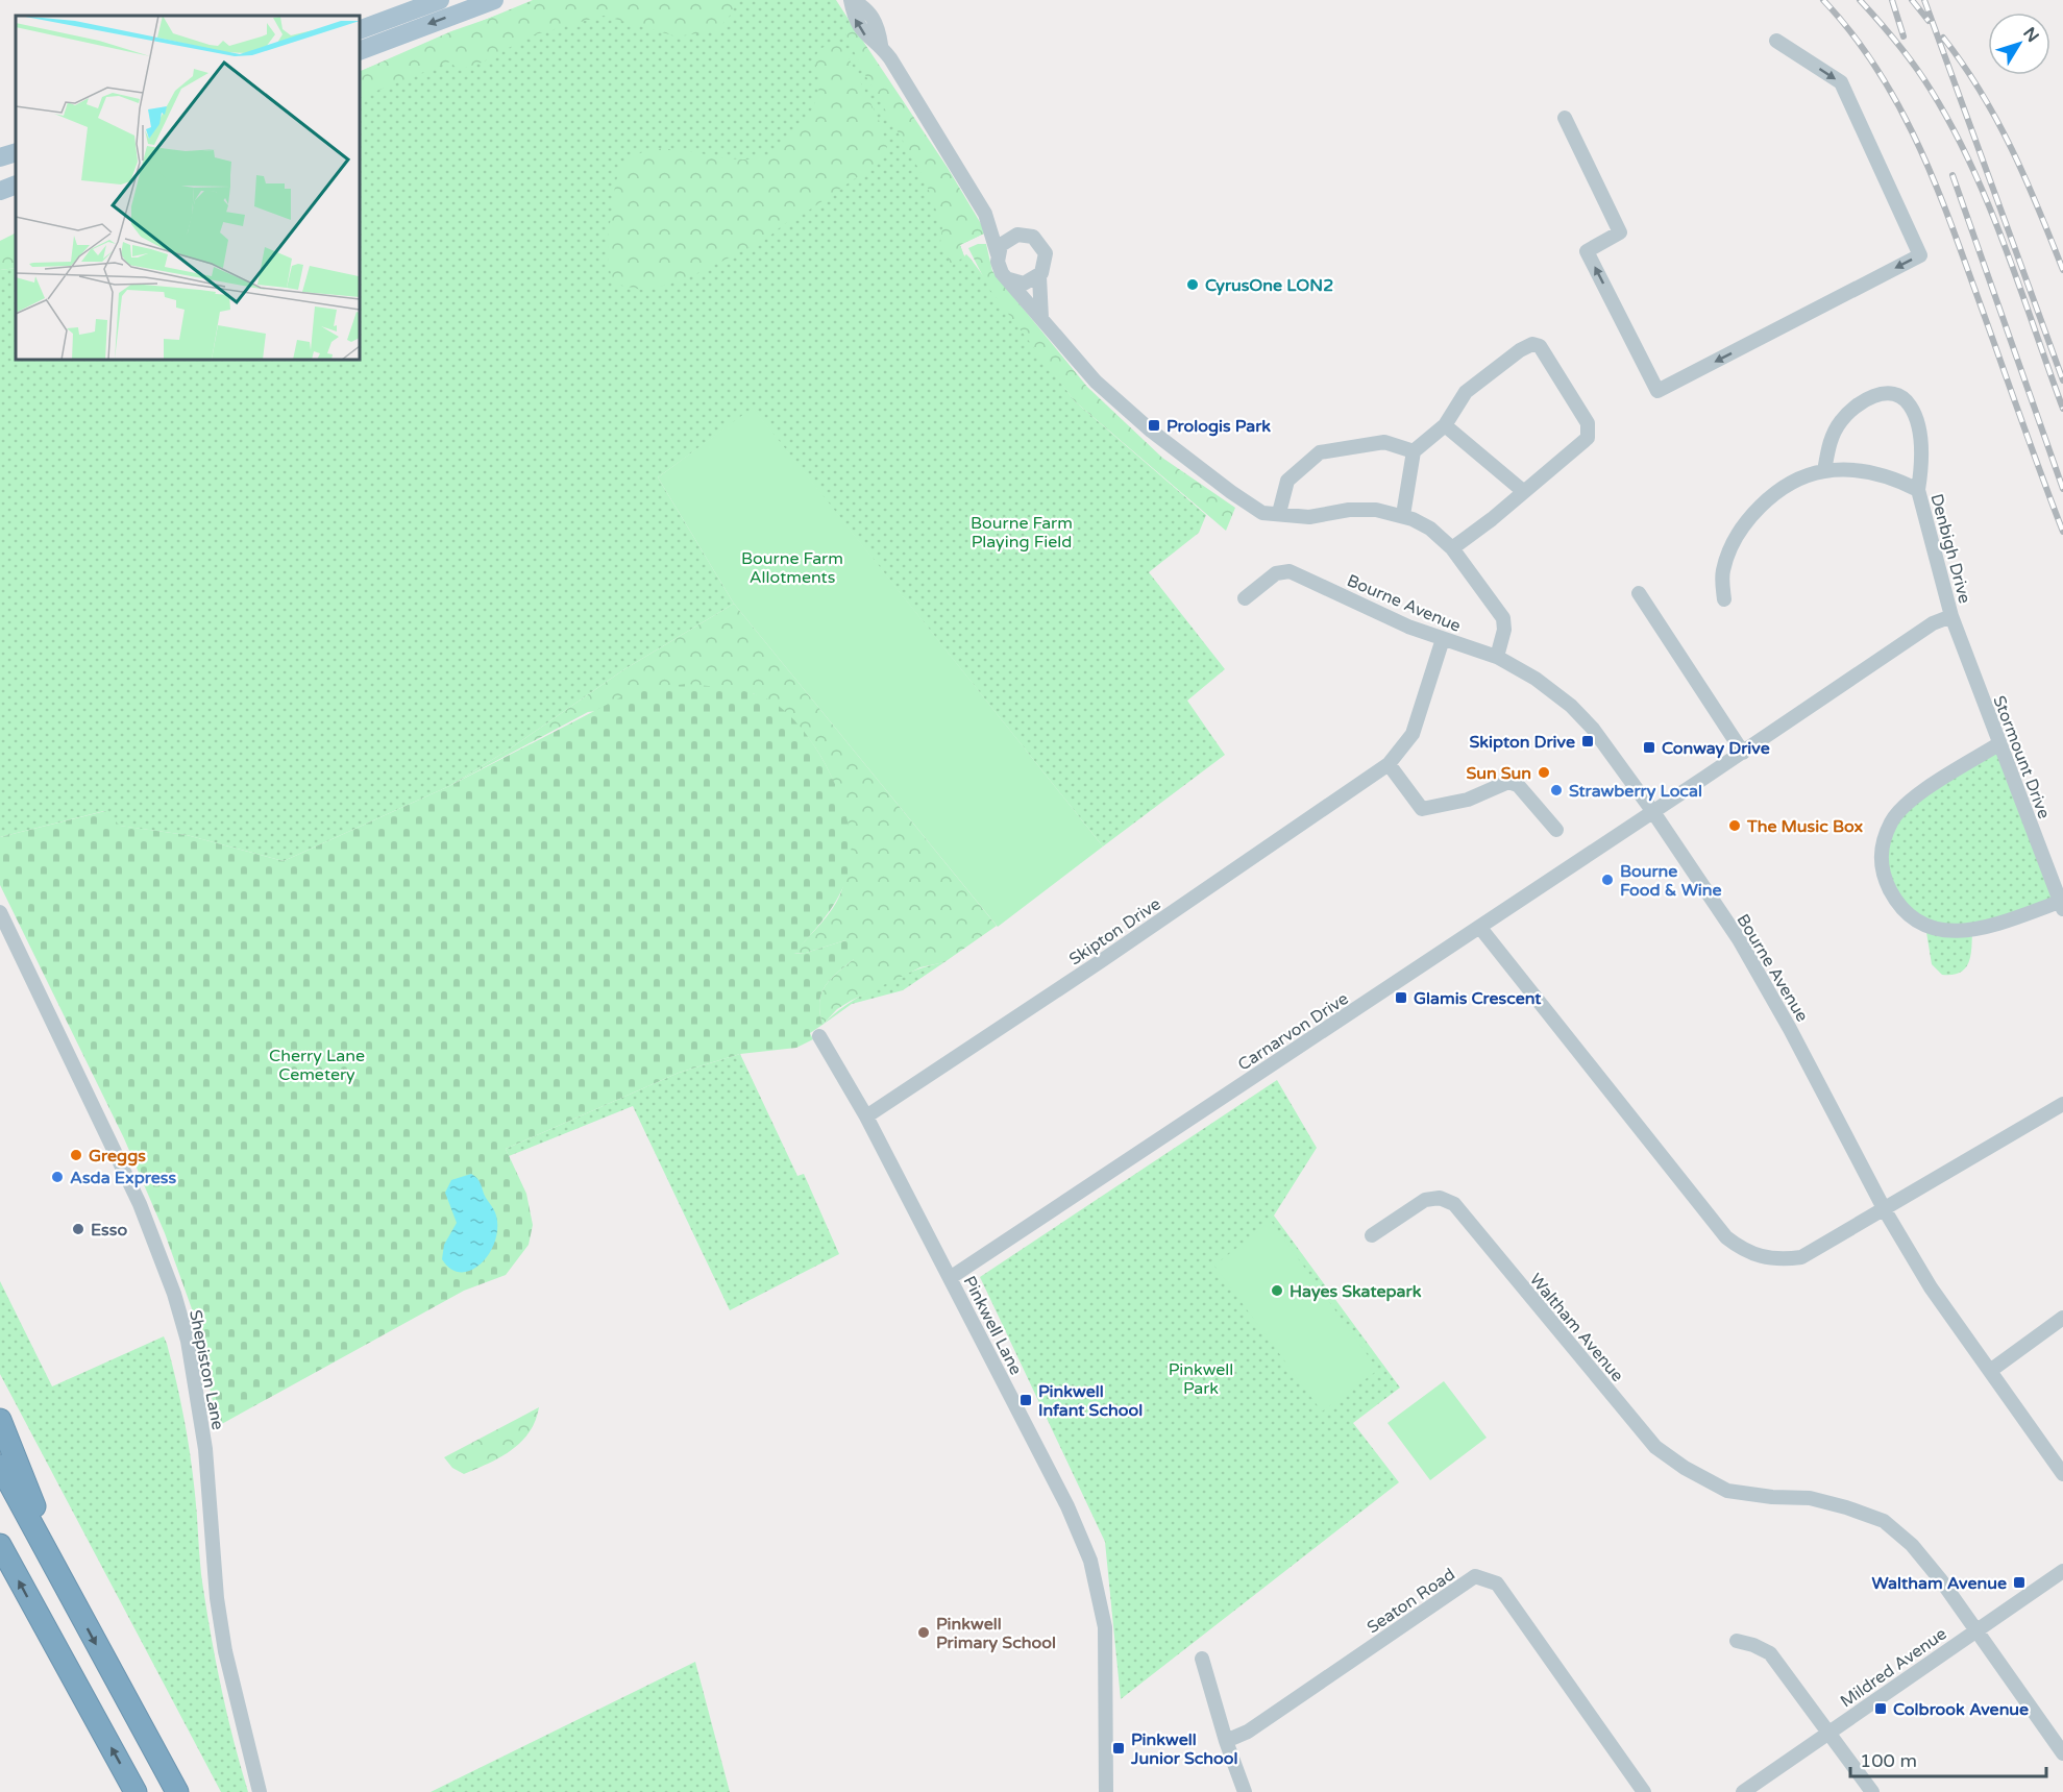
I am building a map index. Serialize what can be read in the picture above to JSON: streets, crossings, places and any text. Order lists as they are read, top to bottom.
{
  "streets": {
    "street": [
      "Denbigh Drive",
      "Bourne Avenue",
      "Stormount Drive",
      "Skipton Drive",
      "Carnarvon Drive",
      "Pinkwell Lane",
      "Waltham Avenue",
      "Shepiston Lane",
      "Seaton Road",
      "Mildred Avenue"
    ]
  },
  "crossings": [
    ["Denbigh Drive", "Stormount Drive"],
    ["Bourne Avenue", "Skipton Drive"],
    ["Bourne Avenue", "Carnarvon Drive"],
    ["Skipton Drive", "Pinkwell Lane"],
    ["Carnarvon Drive", "Pinkwell Lane"],
    ["Waltham Avenue", "Mildred Avenue"]
  ],
  "parks": [
    "Bourne Farm Playing Field",
    "Bourne Farm Allotments",
    "Cherry Lane Cemetery",
    "Pinkwell Park"
  ],
  "places": {
    "other": [
      "CyrusOne LON2",
      "Sun Sun",
      "Strawberry Local",
      "The Music Box",
      "Bourne Food & Wine",
      "Greggs",
      "Asda Express",
      "Esso",
      "Hayes Skatepark",
      "Pinkwell Primary School"
    ],
    "transit": [
      "Prologis Park",
      "Skipton Drive",
      "Conway Drive",
      "Glamis Crescent",
      "Pinkwell Infant School",
      "Waltham Avenue",
      "Colbrook Avenue",
      "Pinkwell Junior School"
    ]
  },
  "scale_bar": "100 m",
  "north": "top right"
}
